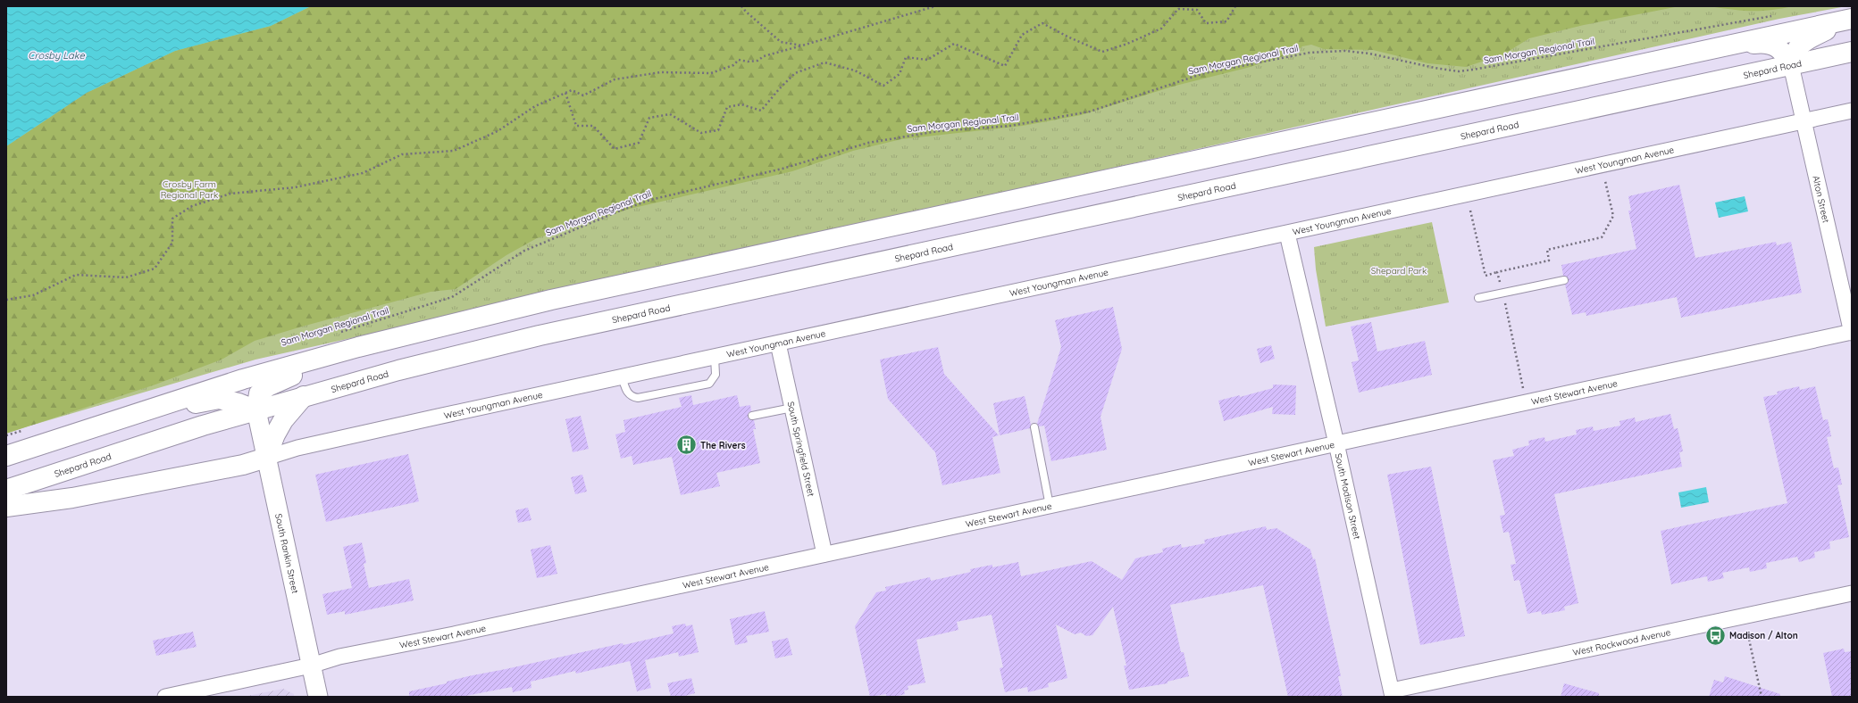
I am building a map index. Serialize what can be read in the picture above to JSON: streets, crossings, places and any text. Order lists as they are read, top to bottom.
{
  "streets": {
    "highway": ["Shepard Road"],
    "street": [
      "West Youngman Avenue",
      "Alton Street",
      "West Stewart Avenue",
      "South Springfield Street",
      "South Madison Street",
      "South Rankin Street",
      "West Rockwood Avenue"
    ],
    "path": ["Sam Morgan Regional Trail"]
  },
  "crossings": [
    ["Shepard Road", "Alton Street"],
    ["Shepard Road", "South Rankin Street"],
    ["West Youngman Avenue", "Alton Street"],
    ["West Youngman Avenue", "South Springfield Street"],
    ["West Youngman Avenue", "South Madison Street"],
    ["West Youngman Avenue", "South Rankin Street"],
    ["Alton Street", "West Stewart Avenue"],
    ["West Stewart Avenue", "South Springfield Street"],
    ["West Stewart Avenue", "South Madison Street"],
    ["West Stewart Avenue", "South Rankin Street"],
    ["South Madison Street", "West Rockwood Avenue"]
  ],
  "water": ["Crosby Lake"],
  "parks": ["Crosby Farm Regional Park", "Shepard Park"],
  "places": {
    "building": ["The Rivers"],
    "bus stop": ["Madison / Alton"]
  }
}
